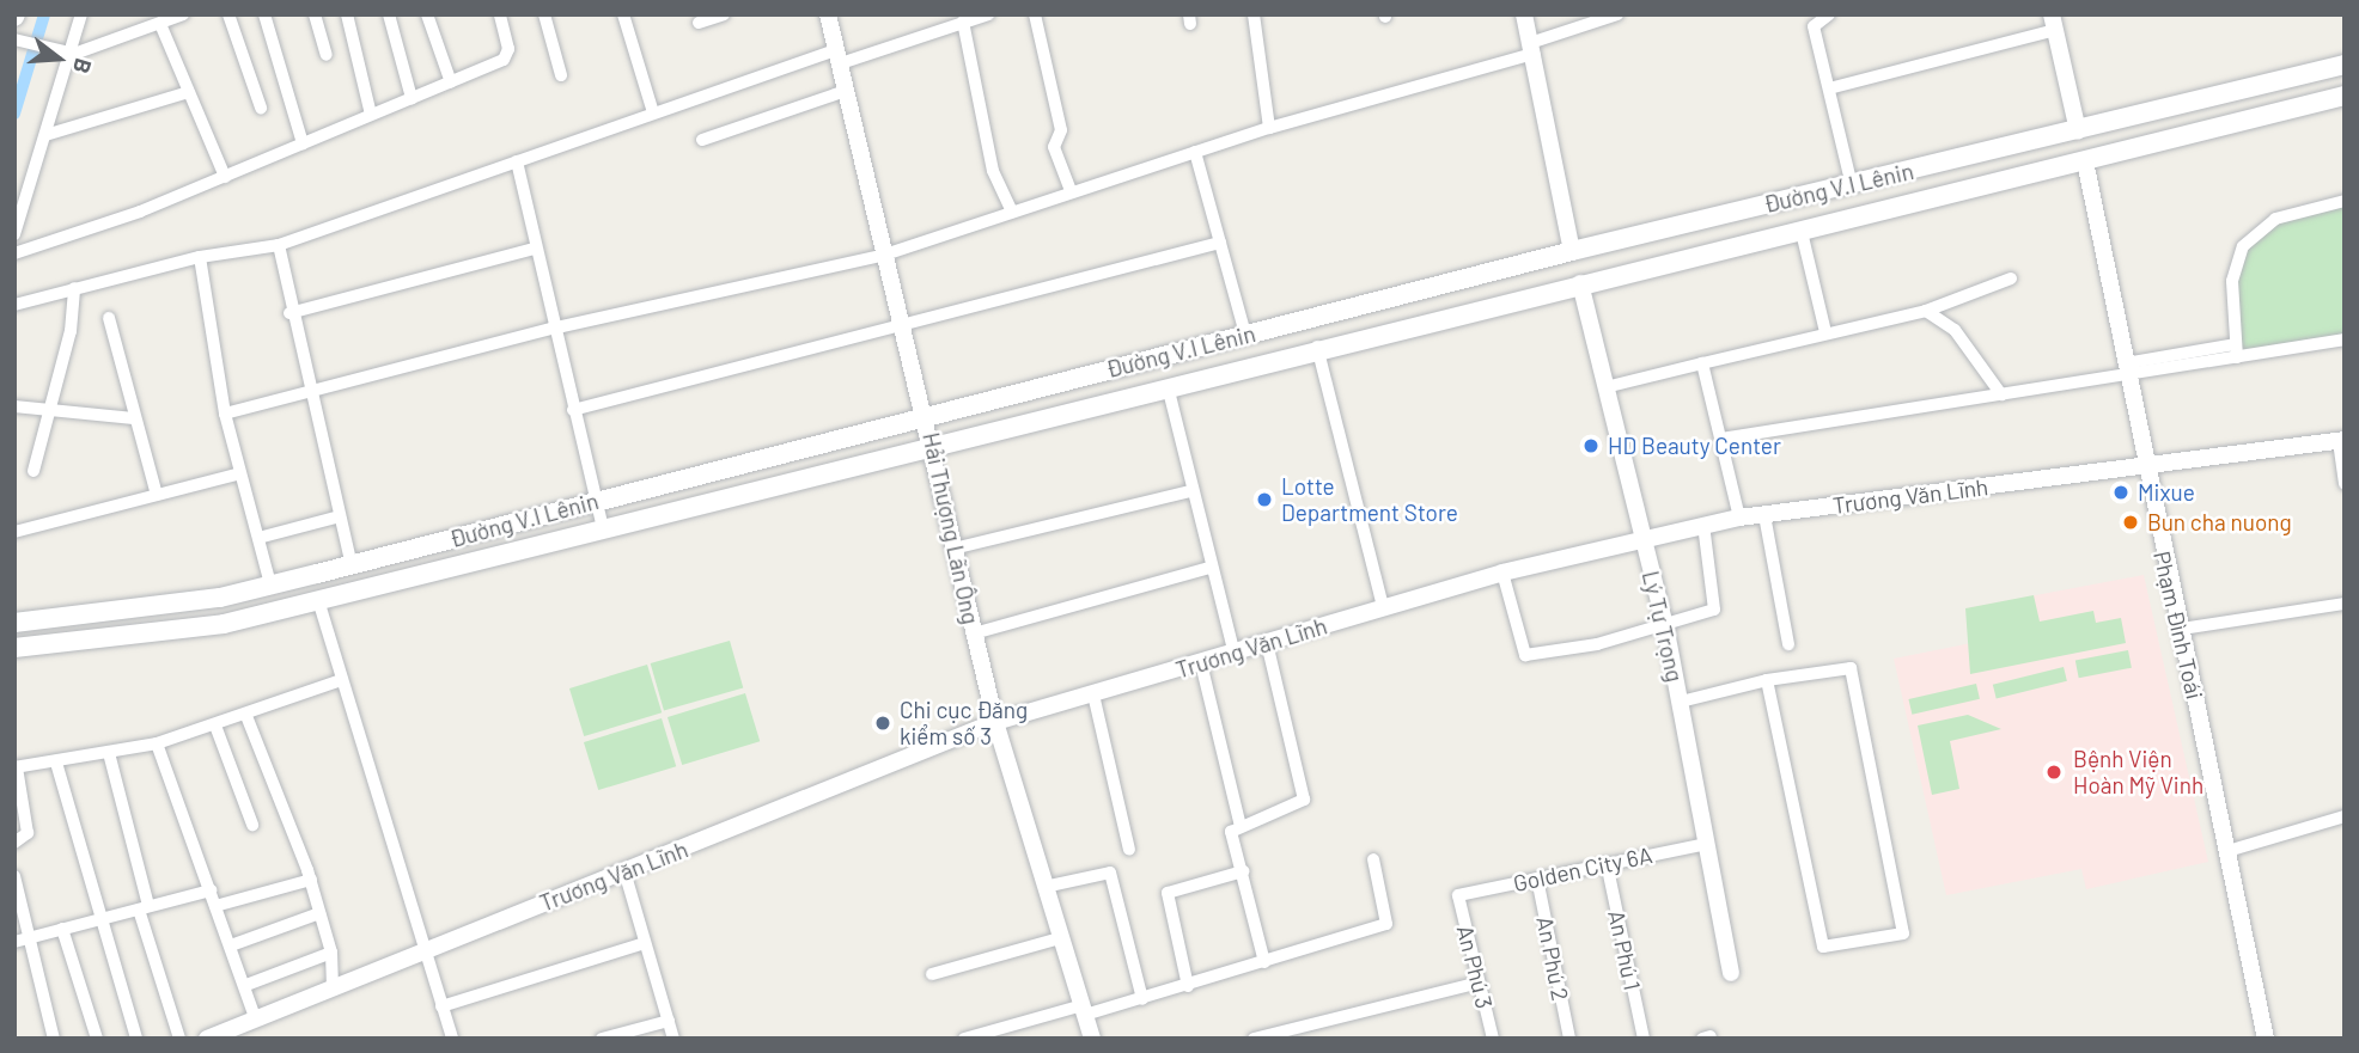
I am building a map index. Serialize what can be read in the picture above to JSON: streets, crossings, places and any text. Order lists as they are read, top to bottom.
{
  "streets": {
    "main road": ["Đường V.I Lênin"],
    "street": [
      "Trương Văn Lĩnh",
      "Hải Thượng Lãn Ông",
      "Phạm Đình Toái",
      "Lý Tự Trọng",
      "Golden City 6A",
      "An Phú 1",
      "An Phú 2",
      "An Phú 3"
    ]
  },
  "crossings": [
    ["Đường V.I Lênin", "Hải Thượng Lãn Ông"],
    ["Đường V.I Lênin", "Phạm Đình Toái"],
    ["Đường V.I Lênin", "Lý Tự Trọng"],
    ["Trương Văn Lĩnh", "Hải Thượng Lãn Ông"],
    ["Trương Văn Lĩnh", "Phạm Đình Toái"],
    ["Trương Văn Lĩnh", "Lý Tự Trọng"],
    ["Lý Tự Trọng", "Golden City 6A"],
    ["Golden City 6A", "An Phú 1"],
    ["Golden City 6A", "An Phú 2"],
    ["Golden City 6A", "An Phú 3"]
  ],
  "places": [
    "HD Beauty Center",
    "Mixue",
    "Lotte Department Store",
    "Bun cha nuong",
    "Chi cục Đăng kiểm số 3",
    "Bệnh Viện Hoàn Mỹ Vinh"
  ],
  "north": "right"
}
